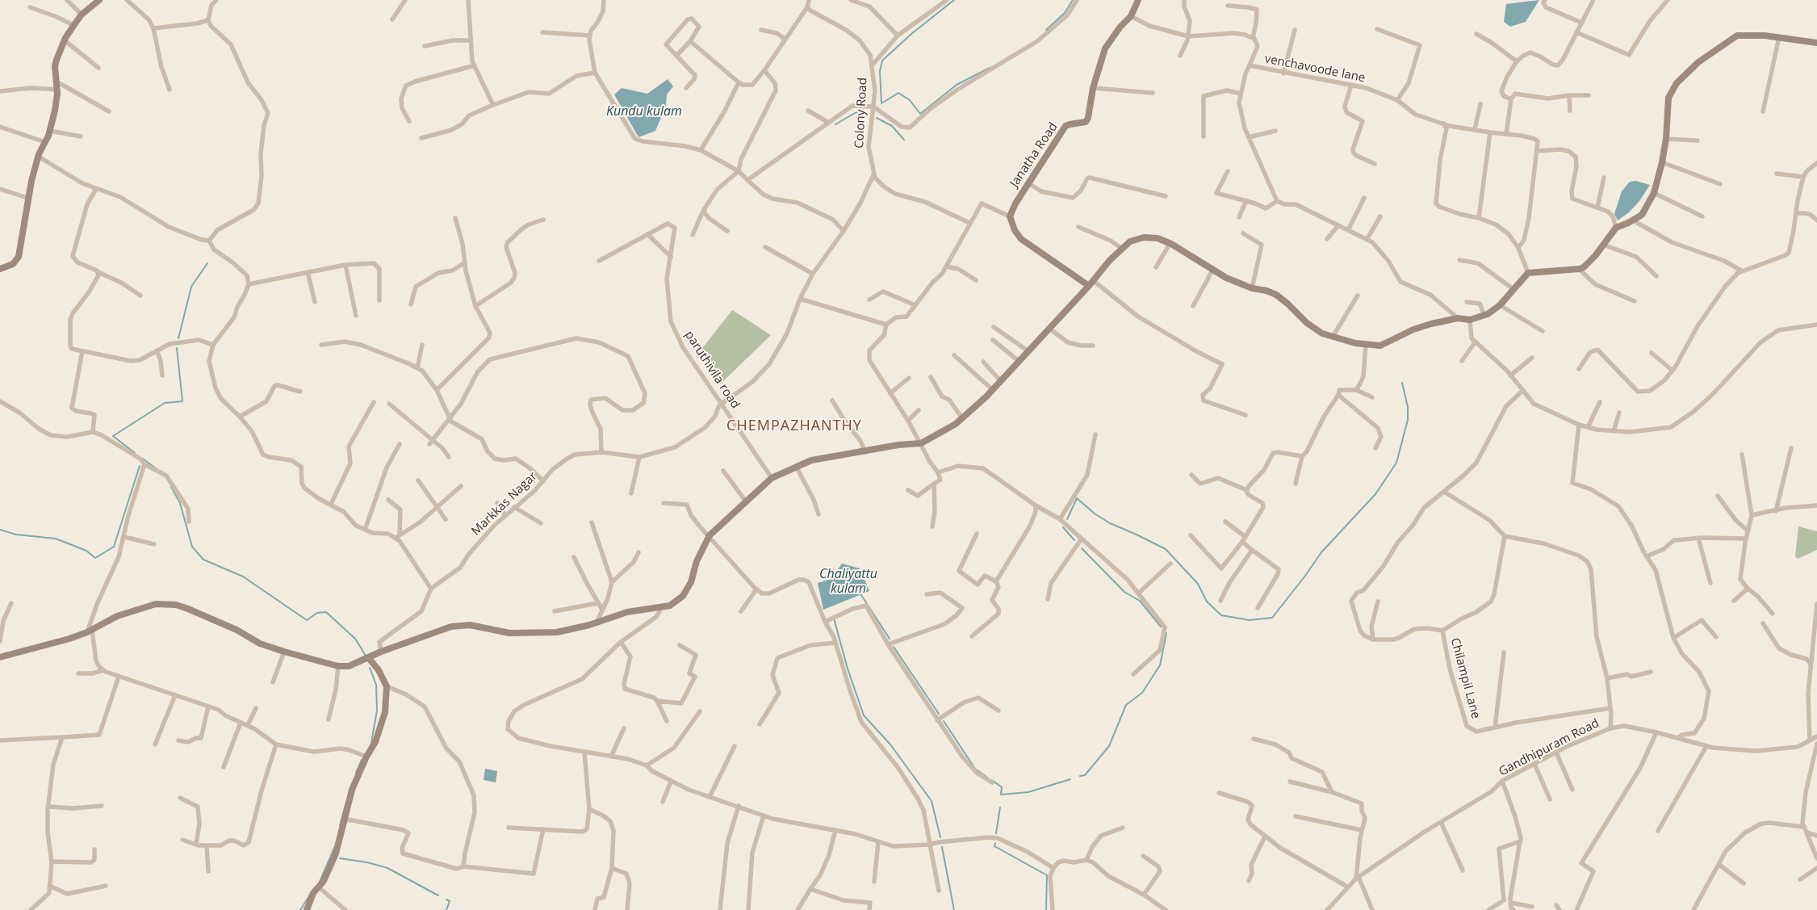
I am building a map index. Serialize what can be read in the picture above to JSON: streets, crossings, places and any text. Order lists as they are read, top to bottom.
{
  "streets": {
    "main road": ["Janatha Road"],
    "street": [
      "venchavoode lane",
      "Colony Road",
      "paruthivila road",
      "Markkas Nagar",
      "Chilampil Lane",
      "Gandhipuram Road"
    ]
  },
  "districts": ["CHEMPAZHANTHY"],
  "water": ["Kundu kulam", "Chaliyattu kulam"]
}
